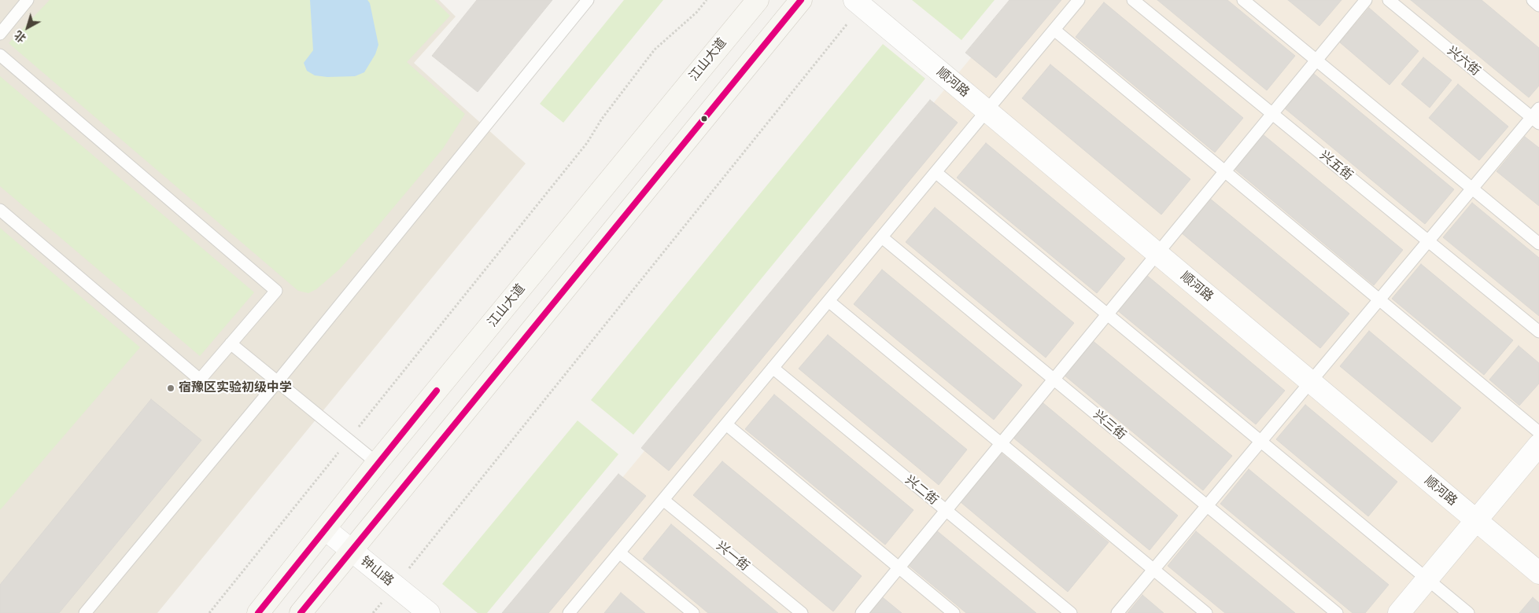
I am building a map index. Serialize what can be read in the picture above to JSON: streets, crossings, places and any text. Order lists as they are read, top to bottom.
{
  "streets": {
    "main road": ["江山大道"],
    "street": ["顺河路", "钟山路"],
    "lane": [
      "兴六街",
      "兴五街",
      "兴三街",
      "兴二街",
      "兴一街"
    ]
  },
  "crossings": [
    ["江山大道", "钟山路"]
  ],
  "places": ["宿豫区实验初级中学"],
  "north": "bottom left"
}
